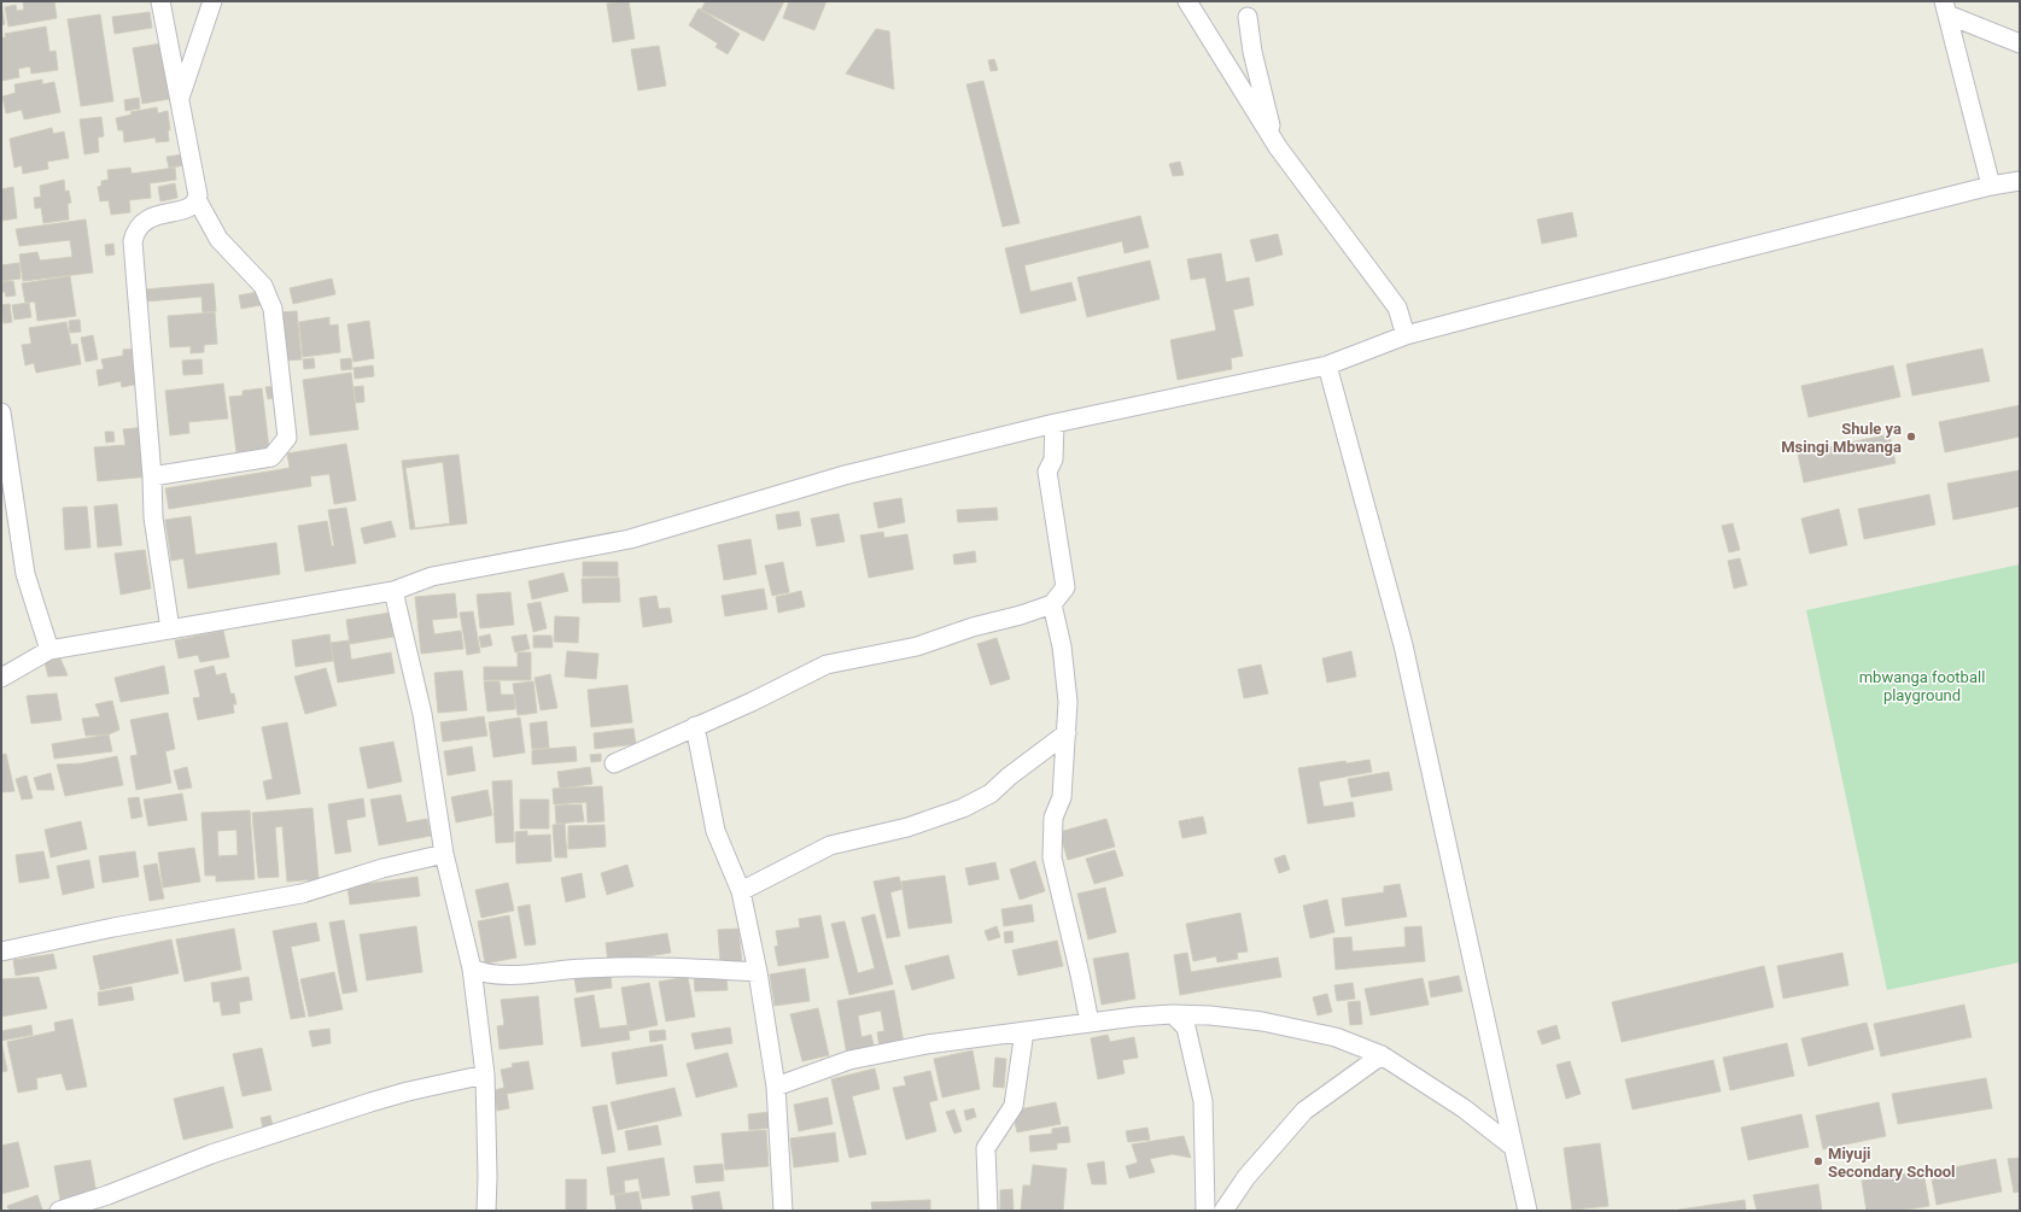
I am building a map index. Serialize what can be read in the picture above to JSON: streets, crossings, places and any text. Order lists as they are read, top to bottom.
{
  "parks": ["mbwanga football playground"],
  "places": ["Shule ya Msingi Mbwanga", "Miyuji Secondary School"]
}
